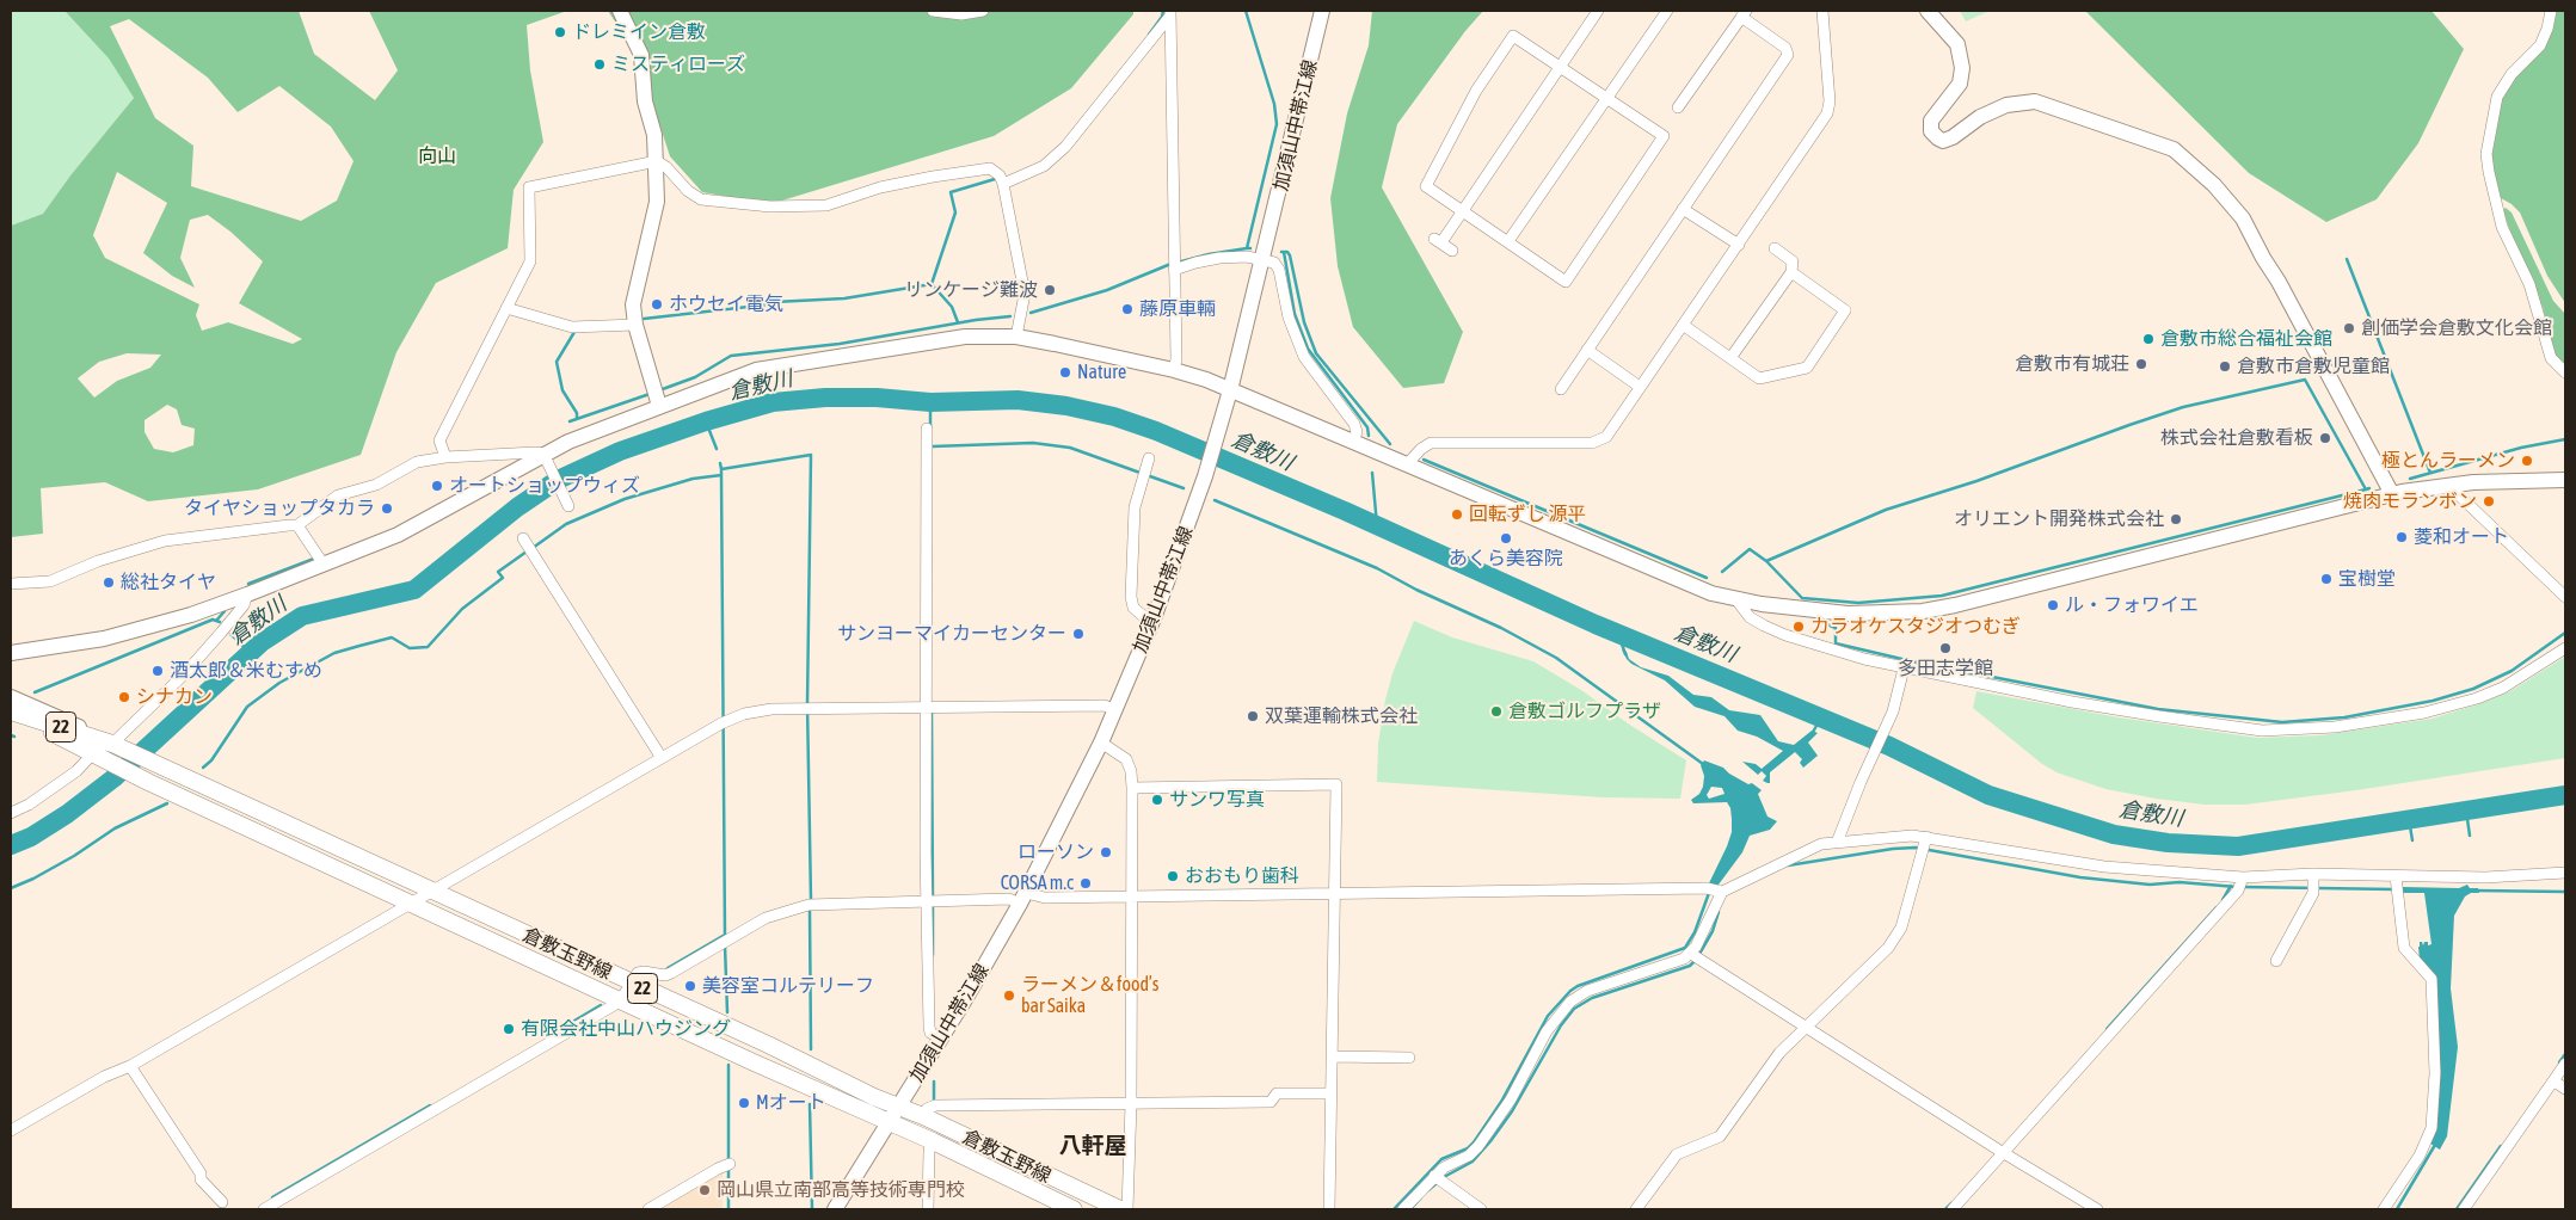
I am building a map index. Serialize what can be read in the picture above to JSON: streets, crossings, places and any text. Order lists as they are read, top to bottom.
{
  "streets": {
    "main road": ["22", "倉敷玉野線"],
    "street": ["加須山中帯江線"]
  },
  "crossings": [
    ["加須山中帯江線", "倉敷玉野線"]
  ],
  "districts": ["八軒屋"],
  "water": ["倉敷川"],
  "parks": ["向山"],
  "places": [
    "ドレミイン倉敷",
    "ミスティローズ",
    "リンケージ難波",
    "ホウセイ電気",
    "藤原車輛",
    "創価学会倉敷文化会館",
    "倉敷市総合福祉会館",
    "倉敷市有城荘",
    "倉敷市倉敷児童館",
    "Nature",
    "株式会社倉敷看板",
    "極とんラーメン",
    "オートショップウィズ",
    "焼肉モランボン",
    "タイヤショップタカラ",
    "回転ずし 源平",
    "オリエント開発株式会社",
    "菱和オート",
    "あくら美容院",
    "宝樹堂",
    "総社タイヤ",
    "ル・フォワイエ",
    "カラオケスタジオつむぎ",
    "サンヨーマイカーセンター",
    "多田志学館",
    "酒太郎＆米むすめ",
    "シナカン",
    "倉敷ゴルフプラザ",
    "双葉運輸株式会社",
    "サンワ写真",
    "ローソン",
    "おおもり歯科",
    "CORSA m.c",
    "美容室コルテリーフ",
    "ラーメン＆food’s bar Saika",
    "有限会社中山ハウジング",
    "Mオート",
    "岡山県立南部高等技術専門校"
  ]
}
